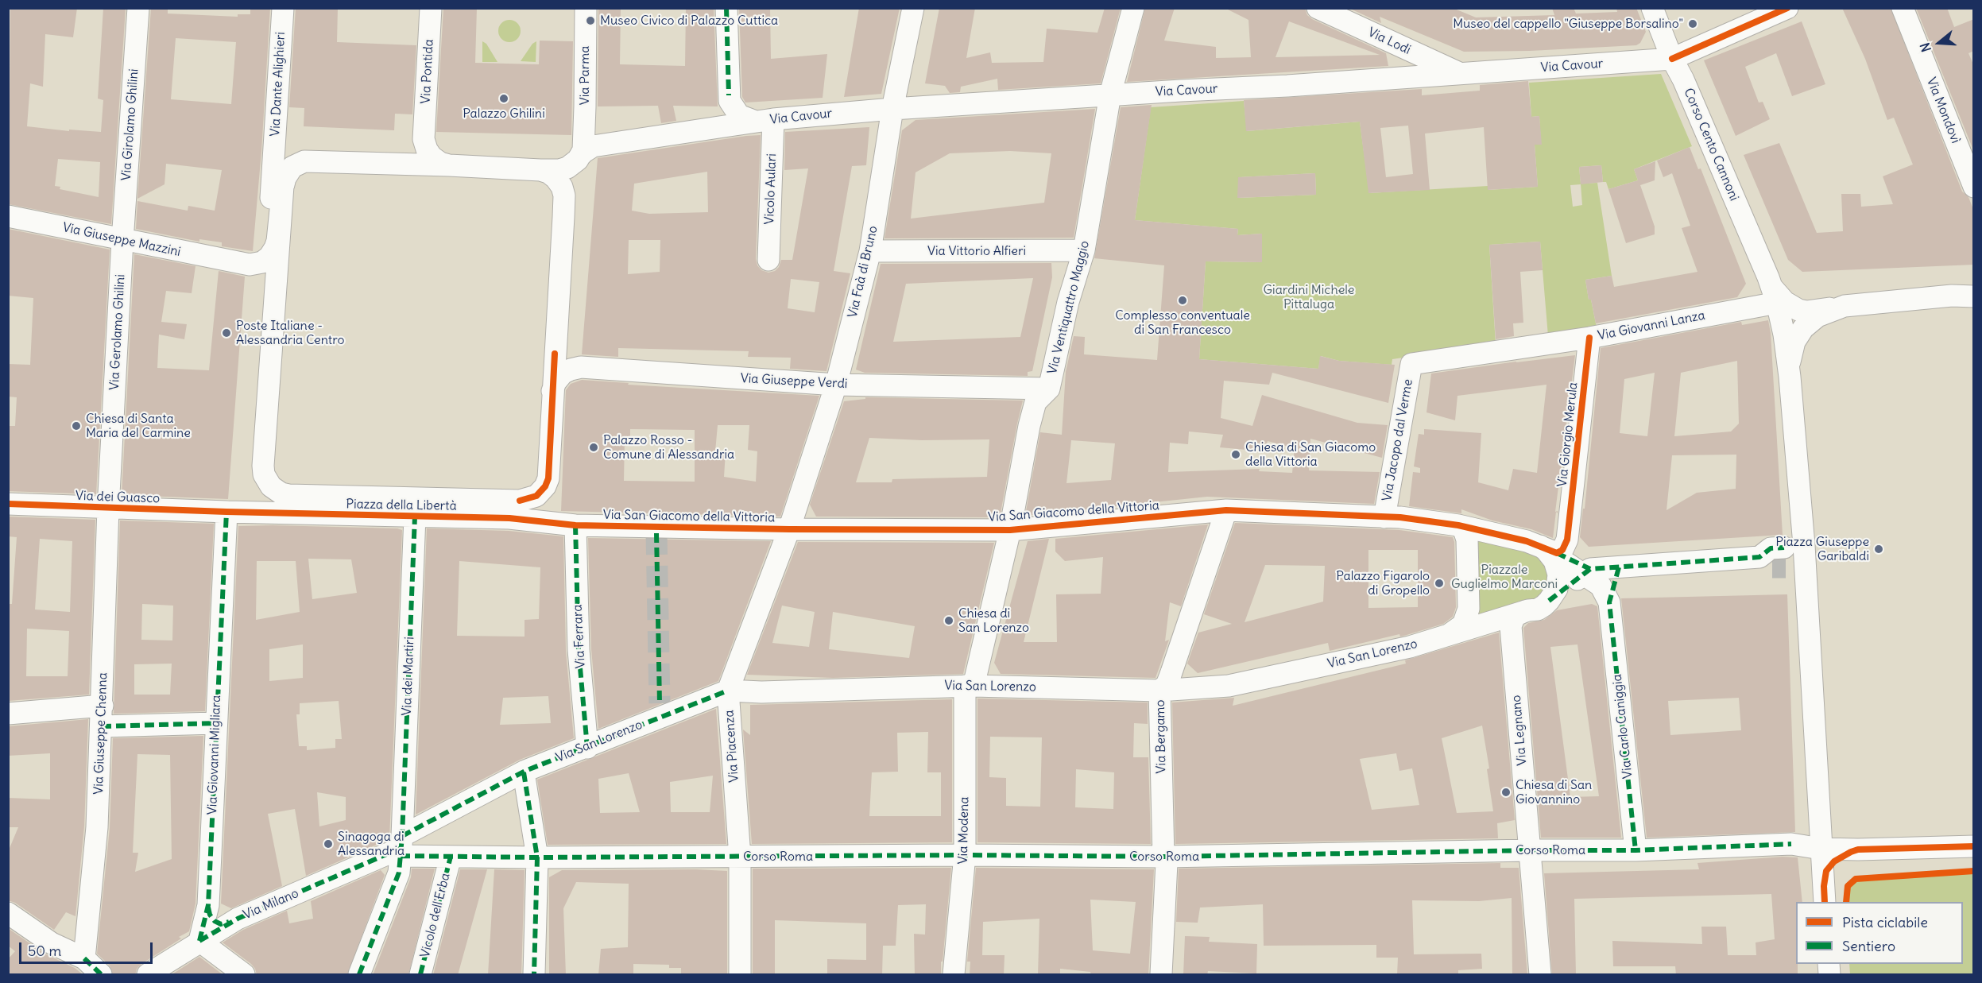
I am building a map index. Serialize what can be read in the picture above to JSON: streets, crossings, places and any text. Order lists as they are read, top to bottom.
{
  "streets": {
    "street": [
      "Via Lodi",
      "Via Cavour",
      "Via Pontida",
      "Via Parma",
      "Via Dante Alighieri",
      "Via Mondovì",
      "Via Girolamo Ghilini",
      "Corso Cento Cannoni",
      "Vicolo Aulari",
      "Via Giuseppe Mazzini",
      "Via Vittorio Alfieri",
      "Via Faà di Bruno",
      "Via Ventiquattro Maggio",
      "Via Giovanni Lanza",
      "Via Gerolamo Ghilini",
      "Via Giuseppe Verdi",
      "Via Giorgio Merula",
      "Via Jacopo dal Verme",
      "Via dei Guasco",
      "Piazza della Libertà",
      "Via San Giacomo della Vittoria",
      "Via Ferrara",
      "Via San Lorenzo",
      "Via dei Martiri",
      "Via Carlo Caniggia",
      "Via Legnano",
      "Via Giuseppe Chenna",
      "Via Bergamo",
      "Via Piacenza",
      "Via Giovanni Migliara",
      "Via Modena",
      "Corso Roma",
      "Via Milano",
      "Vicolo dell'Erba"
    ]
  },
  "crossings": [
    ["Via Lodi", "Via Cavour"],
    ["Via Cavour", "Via Parma"],
    ["Via Cavour", "Corso Cento Cannoni"],
    ["Via Cavour", "Vicolo Aulari"],
    ["Via Cavour", "Via Faà di Bruno"],
    ["Via Cavour", "Via Ventiquattro Maggio"],
    ["Via Cavour", "Piazza della Libertà"],
    ["Via Pontida", "Piazza della Libertà"],
    ["Via Dante Alighieri", "Via Giuseppe Mazzini"],
    ["Via Dante Alighieri", "Piazza della Libertà"],
    ["Via Girolamo Ghilini", "Via Giuseppe Mazzini"],
    ["Via Girolamo Ghilini", "Via Gerolamo Ghilini"],
    ["Via Giuseppe Mazzini", "Via Gerolamo Ghilini"],
    ["Via Giuseppe Mazzini", "Piazza della Libertà"],
    ["Via Vittorio Alfieri", "Via Faà di Bruno"],
    ["Via Vittorio Alfieri", "Via Ventiquattro Maggio"],
    ["Via Faà di Bruno", "Via Giuseppe Verdi"],
    ["Via Faà di Bruno", "Via San Giacomo della Vittoria"],
    ["Via Faà di Bruno", "Via Piacenza"],
    ["Via Ventiquattro Maggio", "Via Giuseppe Verdi"],
    ["Via Ventiquattro Maggio", "Via San Giacomo della Vittoria"],
    ["Via Ventiquattro Maggio", "Via San Lorenzo"],
    ["Via Ventiquattro Maggio", "Via Modena"],
    ["Via Giovanni Lanza", "Via Giorgio Merula"],
    ["Via Giovanni Lanza", "Via Jacopo dal Verme"],
    ["Via Gerolamo Ghilini", "Via dei Guasco"],
    ["Via Gerolamo Ghilini", "Via Giuseppe Chenna"],
    ["Via Giuseppe Verdi", "Piazza della Libertà"],
    ["Via Jacopo dal Verme", "Via San Giacomo della Vittoria"],
    ["Via dei Guasco", "Piazza della Libertà"],
    ["Via dei Guasco", "Via Giuseppe Chenna"],
    ["Via dei Guasco", "Via Giovanni Migliara"],
    ["Piazza della Libertà", "Via San Giacomo della Vittoria"],
    ["Piazza della Libertà", "Via Ferrara"],
    ["Piazza della Libertà", "Via dei Martiri"],
    ["Piazza della Libertà", "Via Giovanni Migliara"],
    ["Via San Giacomo della Vittoria", "Via Ferrara"],
    ["Via San Giacomo della Vittoria", "Via Bergamo"],
    ["Via San Giacomo della Vittoria", "Via Piacenza"],
    ["Via Ferrara", "Via San Lorenzo"],
    ["Via San Lorenzo", "Via dei Martiri"],
    ["Via San Lorenzo", "Via Legnano"],
    ["Via San Lorenzo", "Via Bergamo"],
    ["Via San Lorenzo", "Via Piacenza"],
    ["Via San Lorenzo", "Via Modena"],
    ["Via San Lorenzo", "Corso Roma"],
    ["Via San Lorenzo", "Via Milano"],
    ["Via dei Martiri", "Corso Roma"],
    ["Via dei Martiri", "Via Milano"],
    ["Via Carlo Caniggia", "Corso Roma"],
    ["Via Legnano", "Corso Roma"],
    ["Via Bergamo", "Corso Roma"],
    ["Via Piacenza", "Corso Roma"],
    ["Via Giovanni Migliara", "Via Milano"],
    ["Via Modena", "Corso Roma"],
    ["Corso Roma", "Via Milano"],
    ["Corso Roma", "Vicolo dell'Erba"]
  ],
  "parks": ["Giardini Michele Pittaluga", "Piazzale Guglielmo Marconi"],
  "places": [
    "Museo Civico di Palazzo Cuttica",
    "Museo del cappello \"Giuseppe Borsalino\"",
    "Palazzo Ghilini",
    "Complesso conventuale di San Francesco",
    "Poste Italiane - Alessandria Centro",
    "Chiesa di Santa Maria del Carmine",
    "Palazzo Rosso - Comune di Alessandria",
    "Chiesa di San Giacomo della Vittoria",
    "Piazza Giuseppe Garibaldi",
    "Palazzo Figarolo di Gropello",
    "Chiesa di San Lorenzo",
    "Chiesa di San Giovannino",
    "Sinagoga di Alessandria"
  ],
  "legend": ["Pista ciclabile", "Sentiero"],
  "scale_bar": "50 m",
  "north": "left"
}
